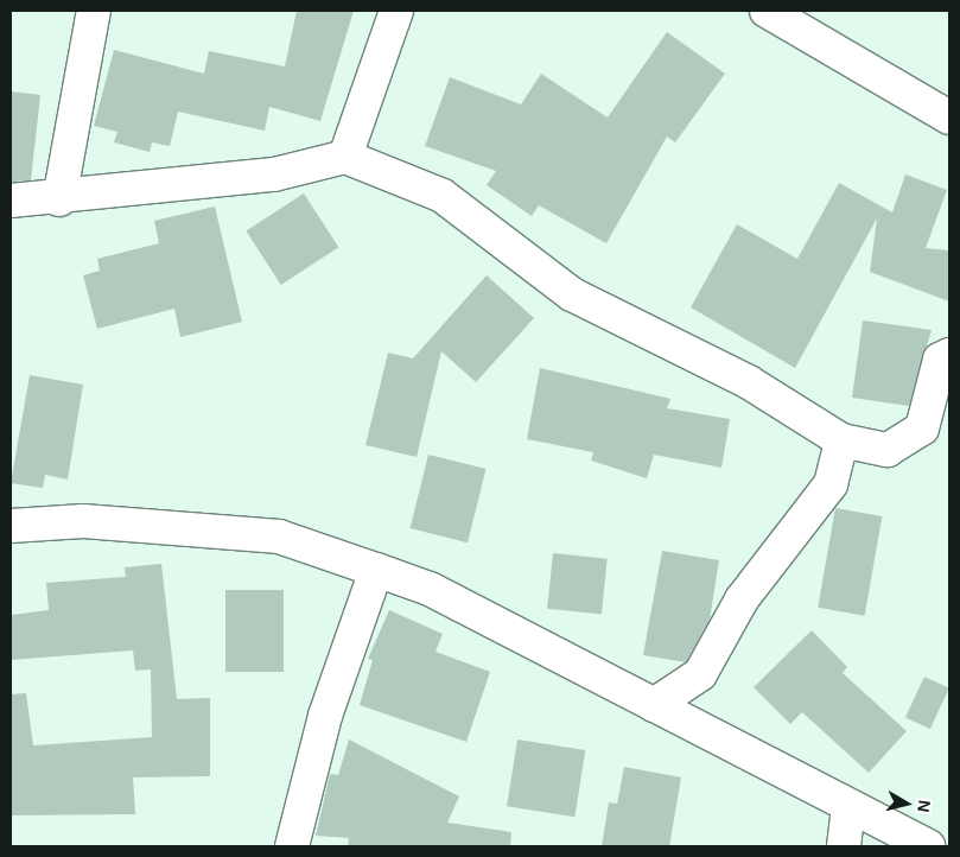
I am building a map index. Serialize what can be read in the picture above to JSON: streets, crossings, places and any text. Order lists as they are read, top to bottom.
{
  "north": "right"
}
